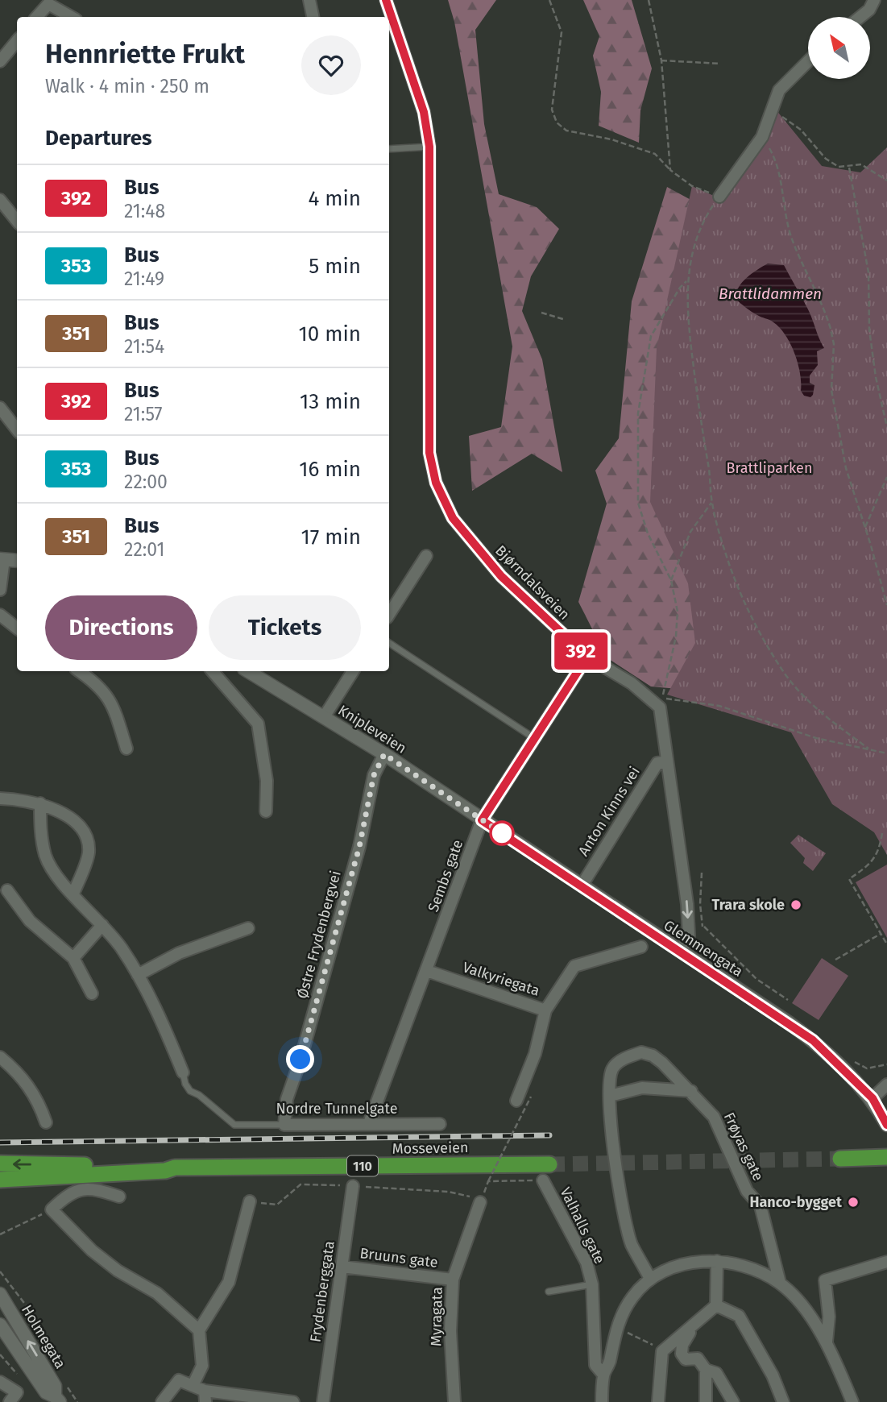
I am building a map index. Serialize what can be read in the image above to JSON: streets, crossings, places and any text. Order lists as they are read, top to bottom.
{
  "streets": {
    "highway": ["Mosseveien", "110"],
    "street": [
      "Bjørndalsveien",
      "Knipleveien",
      "Anton Kinns vei",
      "Sembs gate",
      "Østre Frydenbergvei",
      "Glemmengata",
      "Valkyriegata",
      "Nordre Tunnelgate",
      "Frøyas gate",
      "Valhalls gate",
      "Bruuns gate",
      "Frydenberggata",
      "Myragata",
      "Holmegata"
    ]
  },
  "crossings": [
    ["Bjørndalsveien", "Anton Kinns vei"],
    ["Bjørndalsveien", "Sembs gate"],
    ["Bjørndalsveien", "Glemmengata"],
    ["Knipleveien", "Sembs gate"],
    ["Knipleveien", "Østre Frydenbergvei"],
    ["Knipleveien", "Glemmengata"],
    ["Anton Kinns vei", "Glemmengata"],
    ["Sembs gate", "Glemmengata"],
    ["Sembs gate", "Valkyriegata"],
    ["Sembs gate", "Nordre Tunnelgate"],
    ["Østre Frydenbergvei", "Nordre Tunnelgate"],
    ["Frøyas gate", "Valhalls gate"],
    ["Bruuns gate", "Frydenberggata"],
    ["Bruuns gate", "Myragata"]
  ],
  "water": ["Brattlidammen"],
  "parks": ["Brattliparken"],
  "places": ["Trara skole", "Hanco-bygget"],
  "lines": ["bus line 392"],
  "north": "top left",
  "page": {
    "on_map": "392",
    "heading": [
      ["Hennriette Frukt", "Walk · 4 min · 250 m"],
      "Departures"
    ],
    "list": [
      {
        "mark": "392",
        "name": "Bus",
        "note": "21:48",
        "value": "4 min"
      },
      {
        "mark": "353",
        "name": "Bus",
        "note": "21:49",
        "value": "5 min"
      },
      {
        "mark": "351",
        "name": "Bus",
        "note": "21:54",
        "value": "10 min"
      },
      {
        "mark": "392",
        "name": "Bus",
        "note": "21:57",
        "value": "13 min"
      },
      {
        "mark": "353",
        "name": "Bus",
        "note": "22:00",
        "value": "16 min"
      },
      {
        "mark": "351",
        "name": "Bus",
        "note": "22:01",
        "value": "17 min"
      }
    ],
    "buttons": ["Directions", "Tickets"]
  }
}
